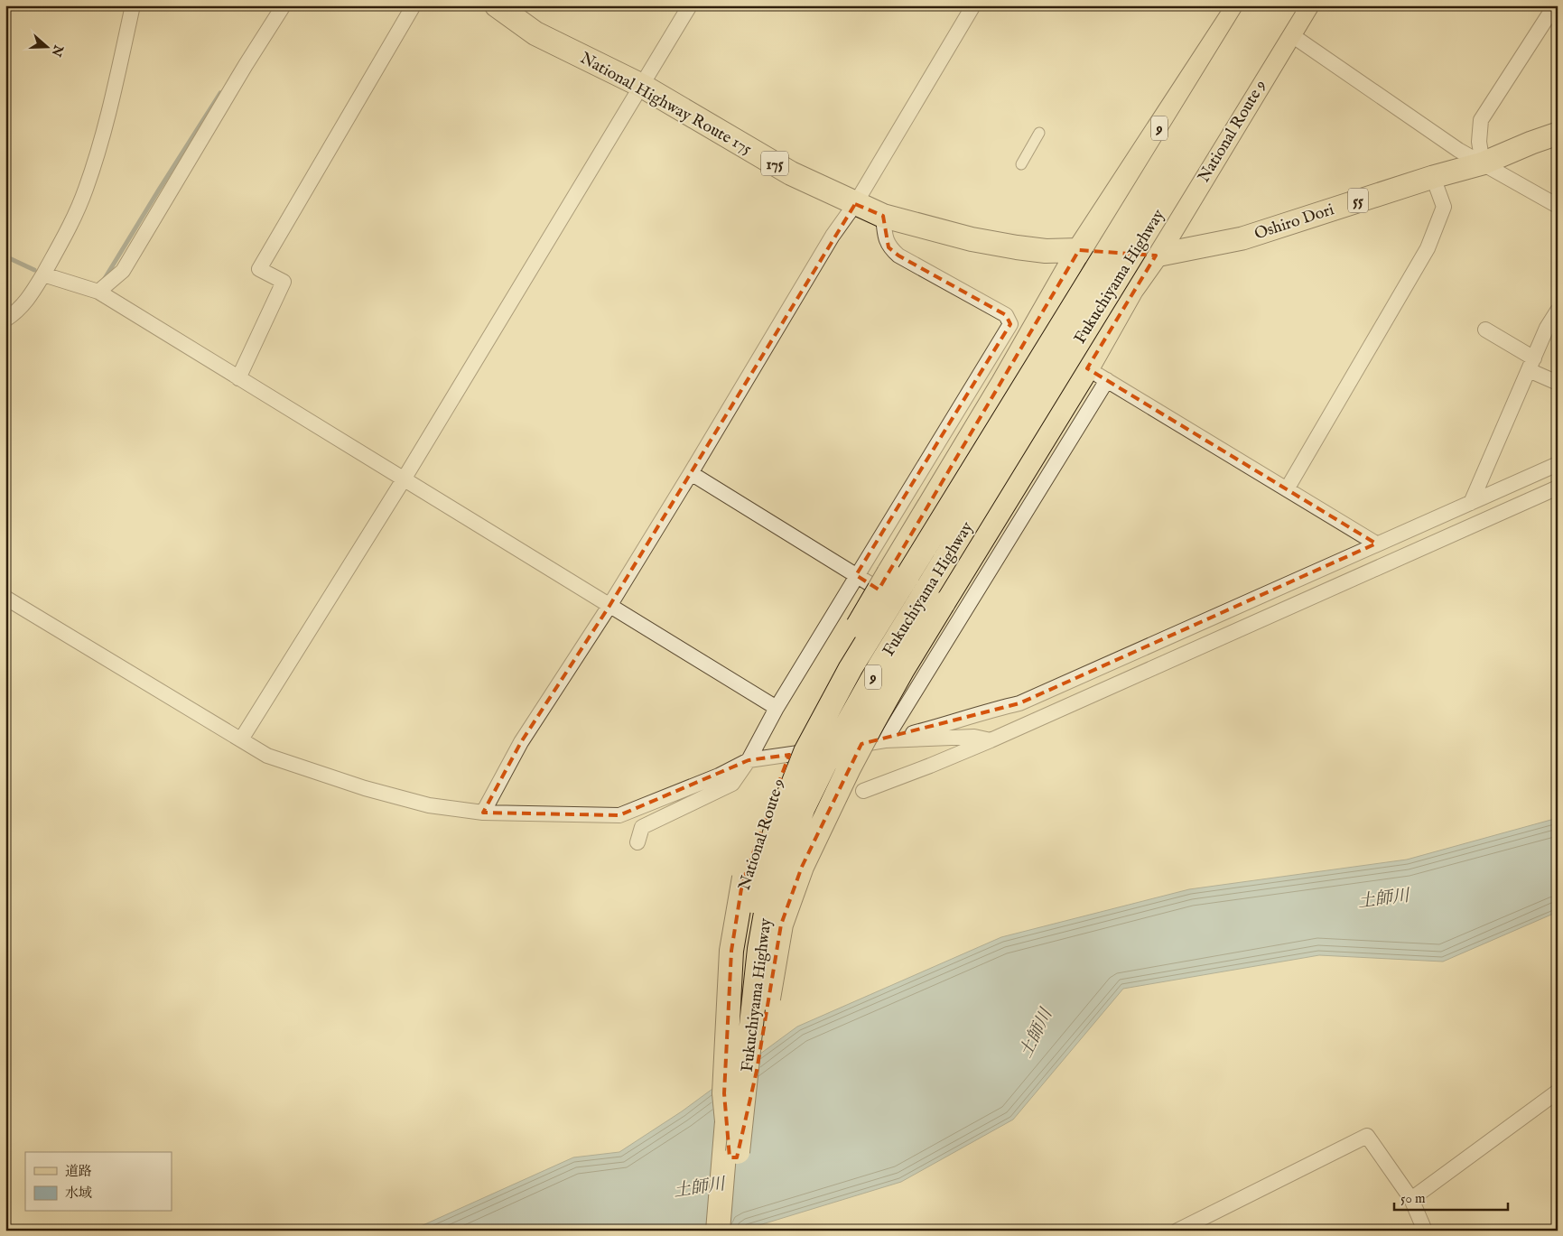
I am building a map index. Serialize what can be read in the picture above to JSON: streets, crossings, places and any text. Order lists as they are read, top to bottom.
{
  "streets": {
    "highway": [
      "National Highway Route 175",
      "9",
      "National Route 9",
      "175",
      "Fukuchiyama Highway"
    ],
    "main road": ["55", "Oshiro Dori"]
  },
  "crossings": [
    ["National Highway Route 175", "9"],
    ["National Highway Route 175", "National Route 9"],
    ["National Highway Route 175", "Oshiro Dori"],
    ["9", "National Route 9"],
    ["9", "Oshiro Dori"],
    ["9", "Fukuchiyama Highway"],
    ["National Route 9", "Oshiro Dori"],
    ["National Route 9", "Fukuchiyama Highway"]
  ],
  "water": ["土師川"],
  "legend": ["道路", "水域"],
  "scale_bar": "50 m",
  "north": "right"
}
